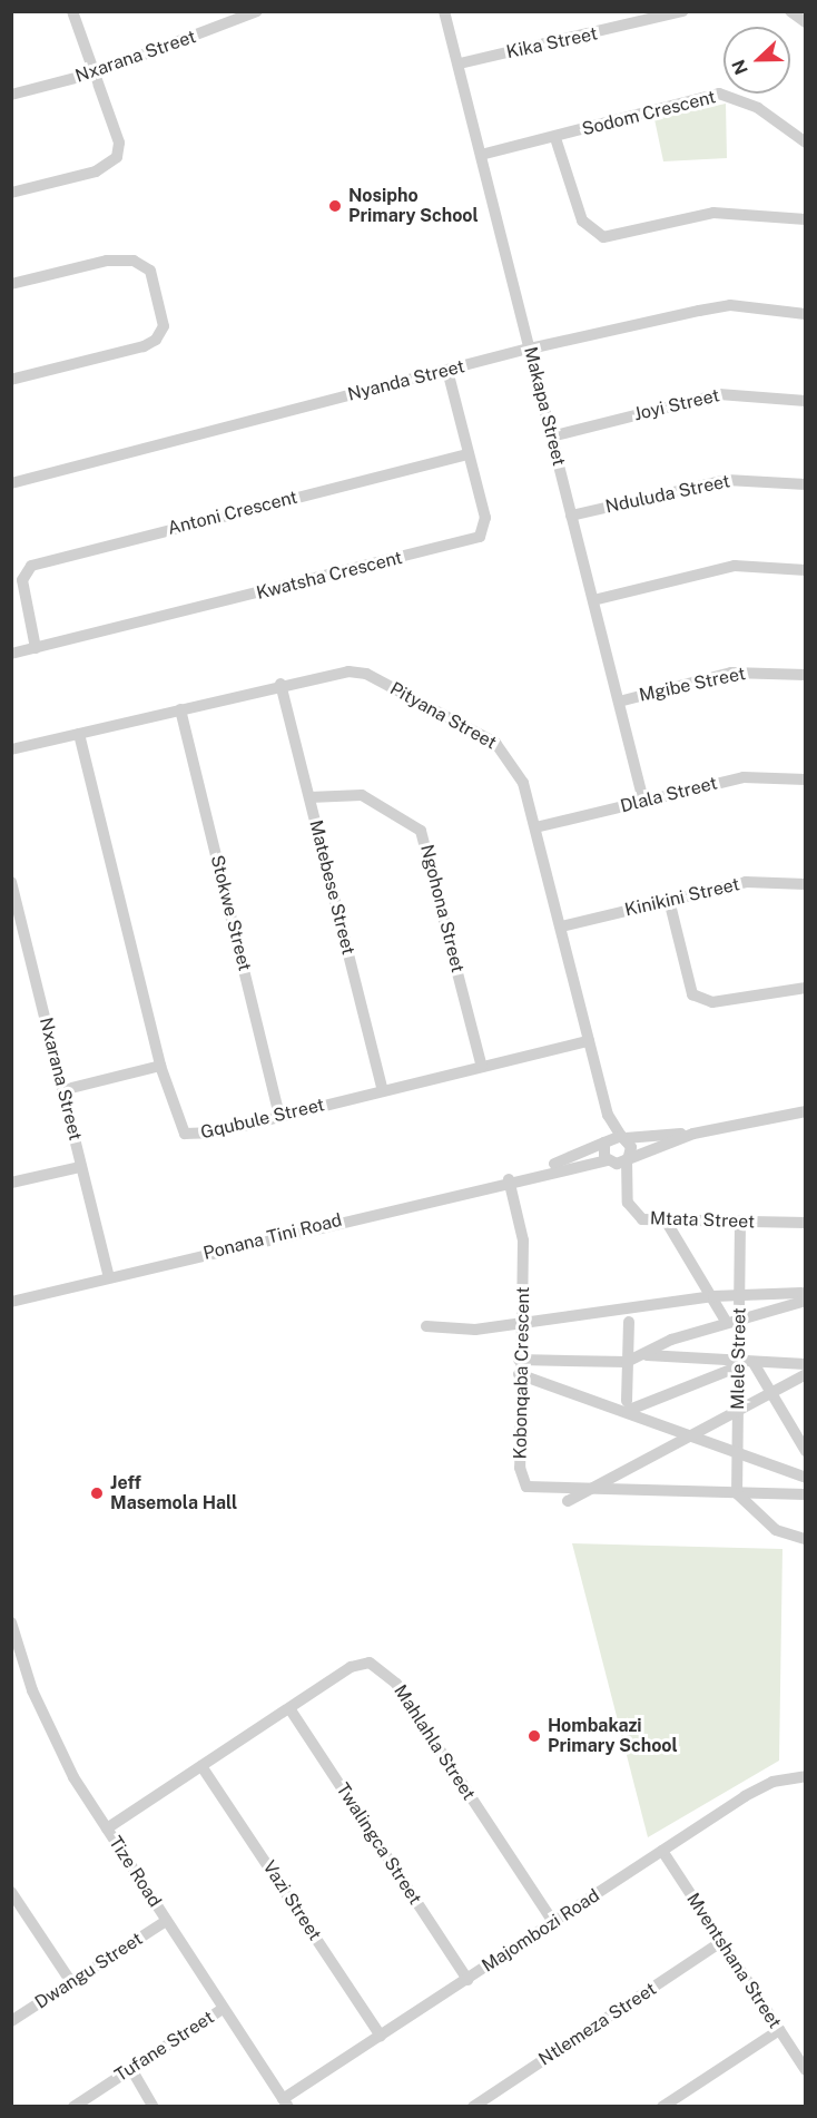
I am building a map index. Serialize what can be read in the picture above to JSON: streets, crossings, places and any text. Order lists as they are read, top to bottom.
{
  "streets": {
    "street": [
      "Kika Street",
      "Nxarana Street",
      "Sodom Crescent",
      "Nyanda Street",
      "Joyi Street",
      "Makapa Street",
      "Nduluda Street",
      "Antoni Crescent",
      "Kwatsha Crescent",
      "Mgibe Street",
      "Pityana Street",
      "Dlala Street",
      "Matebese Street",
      "Kinikini Street",
      "Ngohona Street",
      "Stokwe Street",
      "Gqubule Street",
      "Mtata Street",
      "Ponana Tini Road",
      "Mlele Street",
      "Kobonqaba Crescent",
      "Mahlahla Street",
      "Twalingca Street",
      "Tize Road",
      "Vazi Street",
      "Majombozi Road",
      "Mventshana Street",
      "Dwangu Street",
      "Ntlemeza Street",
      "Tufane Street"
    ]
  },
  "crossings": [
    ["Kika Street", "Makapa Street"],
    ["Nxarana Street", "Ponana Tini Road"],
    ["Sodom Crescent", "Makapa Street"],
    ["Nyanda Street", "Makapa Street"],
    ["Nyanda Street", "Kwatsha Crescent"],
    ["Joyi Street", "Makapa Street"],
    ["Makapa Street", "Nduluda Street"],
    ["Makapa Street", "Mgibe Street"],
    ["Makapa Street", "Dlala Street"],
    ["Antoni Crescent", "Kwatsha Crescent"],
    ["Pityana Street", "Dlala Street"],
    ["Pityana Street", "Matebese Street"],
    ["Pityana Street", "Kinikini Street"],
    ["Pityana Street", "Stokwe Street"],
    ["Pityana Street", "Gqubule Street"],
    ["Pityana Street", "Mtata Street"],
    ["Pityana Street", "Ponana Tini Road"],
    ["Matebese Street", "Ngohona Street"],
    ["Matebese Street", "Gqubule Street"],
    ["Ngohona Street", "Gqubule Street"],
    ["Stokwe Street", "Gqubule Street"],
    ["Mtata Street", "Ponana Tini Road"],
    ["Mtata Street", "Mlele Street"],
    ["Ponana Tini Road", "Kobonqaba Crescent"],
    ["Mlele Street", "Kobonqaba Crescent"],
    ["Mahlahla Street", "Twalingca Street"],
    ["Mahlahla Street", "Tize Road"],
    ["Mahlahla Street", "Vazi Street"],
    ["Mahlahla Street", "Majombozi Road"],
    ["Twalingca Street", "Majombozi Road"],
    ["Tize Road", "Majombozi Road"],
    ["Tize Road", "Dwangu Street"],
    ["Tize Road", "Tufane Street"],
    ["Vazi Street", "Majombozi Road"],
    ["Majombozi Road", "Mventshana Street"],
    ["Mventshana Street", "Ntlemeza Street"]
  ],
  "places": ["Nosipho Primary School", "Jeff Masemola Hall", "Hombakazi Primary School"],
  "north": "left"
}
